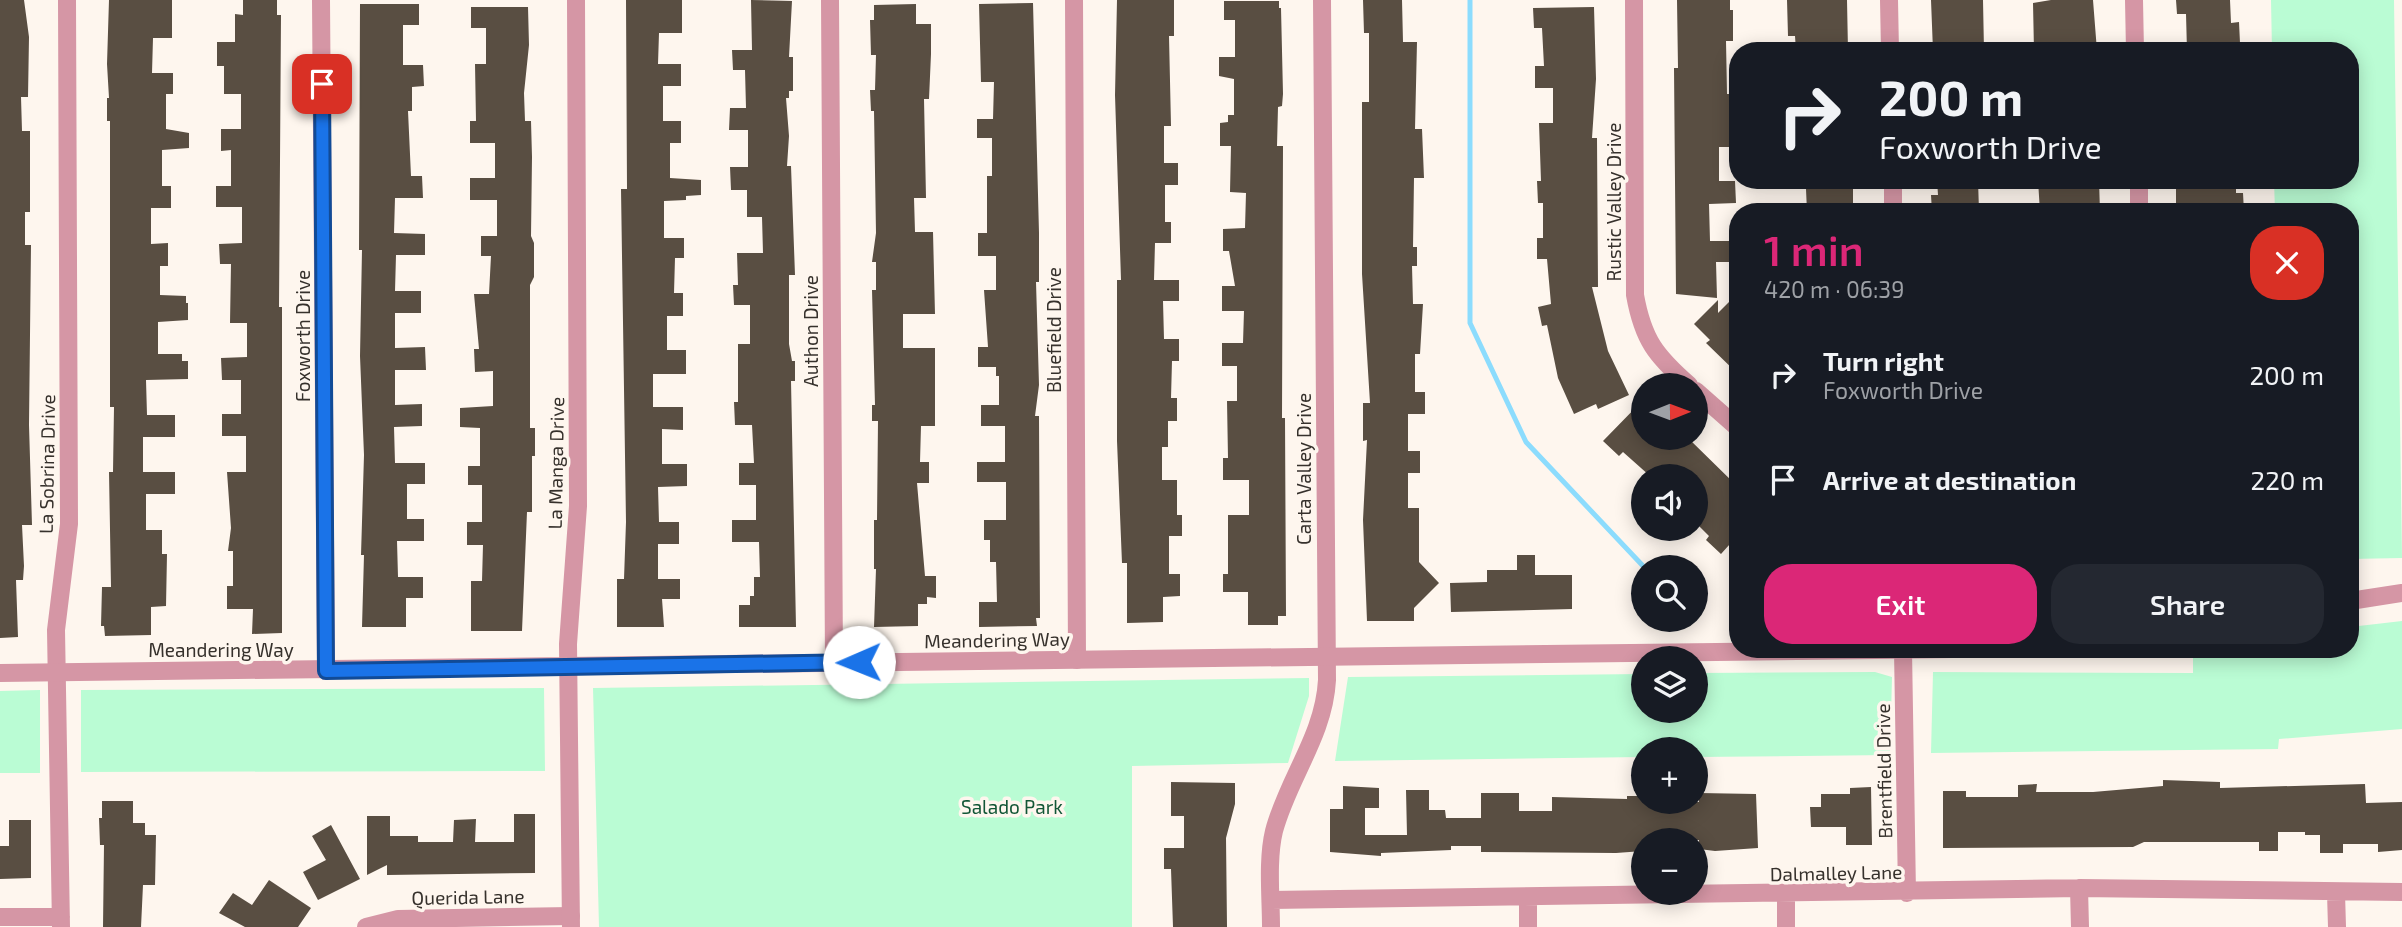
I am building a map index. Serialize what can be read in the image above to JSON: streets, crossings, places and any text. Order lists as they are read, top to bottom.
{
  "streets": {
    "street": [
      "Rustic Valley Drive",
      "Bluefield Drive",
      "Authon Drive",
      "Foxworth Drive",
      "La Manga Drive",
      "La Sobrina Drive",
      "Carta Valley Drive",
      "Meandering Way",
      "Brentfield Drive",
      "Dalmalley Lane",
      "Querida Lane"
    ]
  },
  "crossings": [
    ["Bluefield Drive", "Meandering Way"],
    ["Authon Drive", "Meandering Way"],
    ["Foxworth Drive", "Meandering Way"],
    ["La Manga Drive", "Meandering Way"],
    ["La Manga Drive", "Querida Lane"],
    ["La Sobrina Drive", "Meandering Way"],
    ["Carta Valley Drive", "Meandering Way"],
    ["Carta Valley Drive", "Dalmalley Lane"],
    ["Brentfield Drive", "Dalmalley Lane"]
  ],
  "parks": ["Salado Park"],
  "north": "right",
  "page": {
    "turn": ["200 m", "Foxworth Drive"],
    "heading": ["1 min", "420 m · 06:39"],
    "list": [
      {
        "name": "Turn right",
        "note": "Foxworth Drive",
        "value": "200 m"
      },
      {
        "name": "Arrive at destination",
        "value": "220 m"
      }
    ],
    "map_buttons": ["+", "−"],
    "buttons": ["Exit", "Share"]
  }
}
